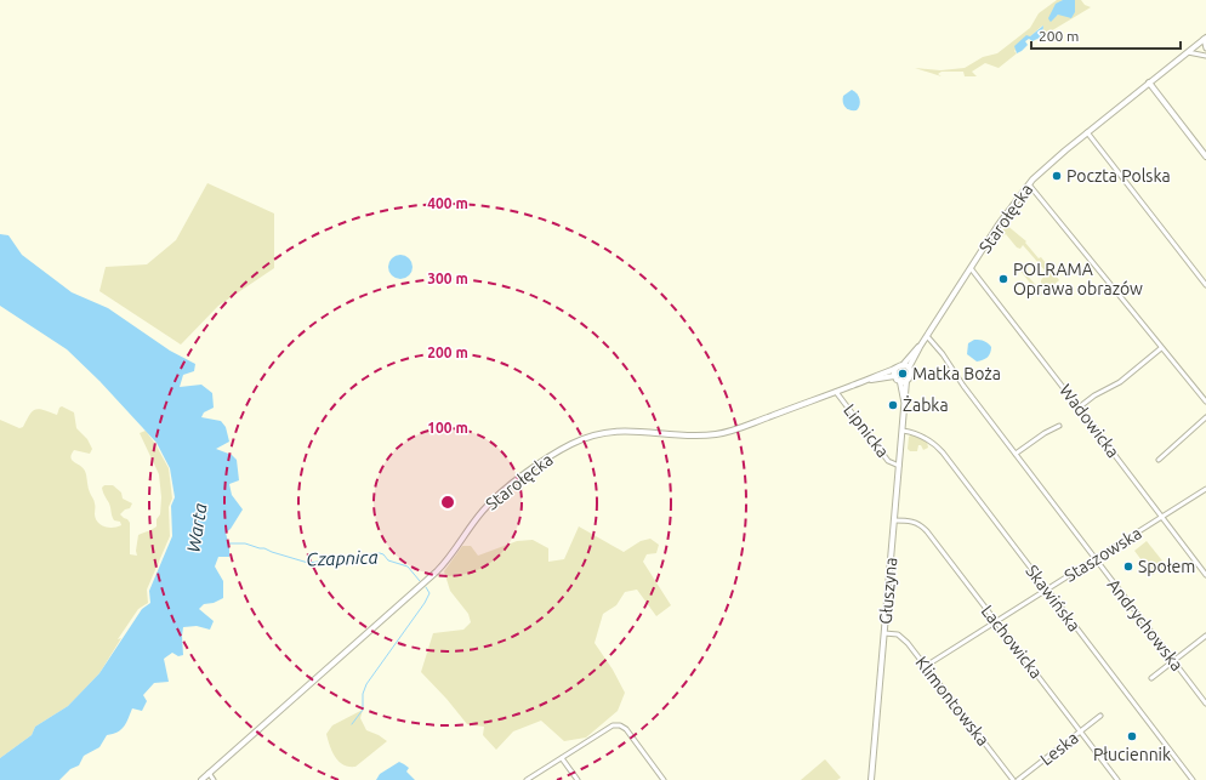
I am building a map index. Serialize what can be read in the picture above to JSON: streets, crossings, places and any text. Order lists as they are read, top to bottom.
{
  "streets": {
    "street": [
      "Starołęcka",
      "Wadowicka",
      "Lipnicka",
      "Staszowska",
      "Głuszyna",
      "Skawińska",
      "Andrychowska",
      "Lachowicka",
      "Klimontowska",
      "Leska"
    ]
  },
  "crossings": [
    ["Starołęcka", "Wadowicka"],
    ["Starołęcka", "Lipnicka"],
    ["Starołęcka", "Głuszyna"],
    ["Starołęcka", "Andrychowska"],
    ["Wadowicka", "Staszowska"],
    ["Lipnicka", "Głuszyna"],
    ["Staszowska", "Skawińska"],
    ["Staszowska", "Andrychowska"],
    ["Staszowska", "Lachowicka"],
    ["Staszowska", "Klimontowska"],
    ["Głuszyna", "Skawińska"],
    ["Głuszyna", "Lachowicka"],
    ["Głuszyna", "Klimontowska"],
    ["Lachowicka", "Leska"]
  ],
  "water": ["Warta", "Czapnica"],
  "places": [
    "Poczta Polska",
    "POLRAMA Oprawa obrazów",
    "Matka Boża",
    "Żabka",
    "Społem",
    "Płuciennik"
  ],
  "scale_bar": "200 m",
  "rings": [
    "400 m",
    "300 m",
    "200 m",
    "100 m"
  ]
}
